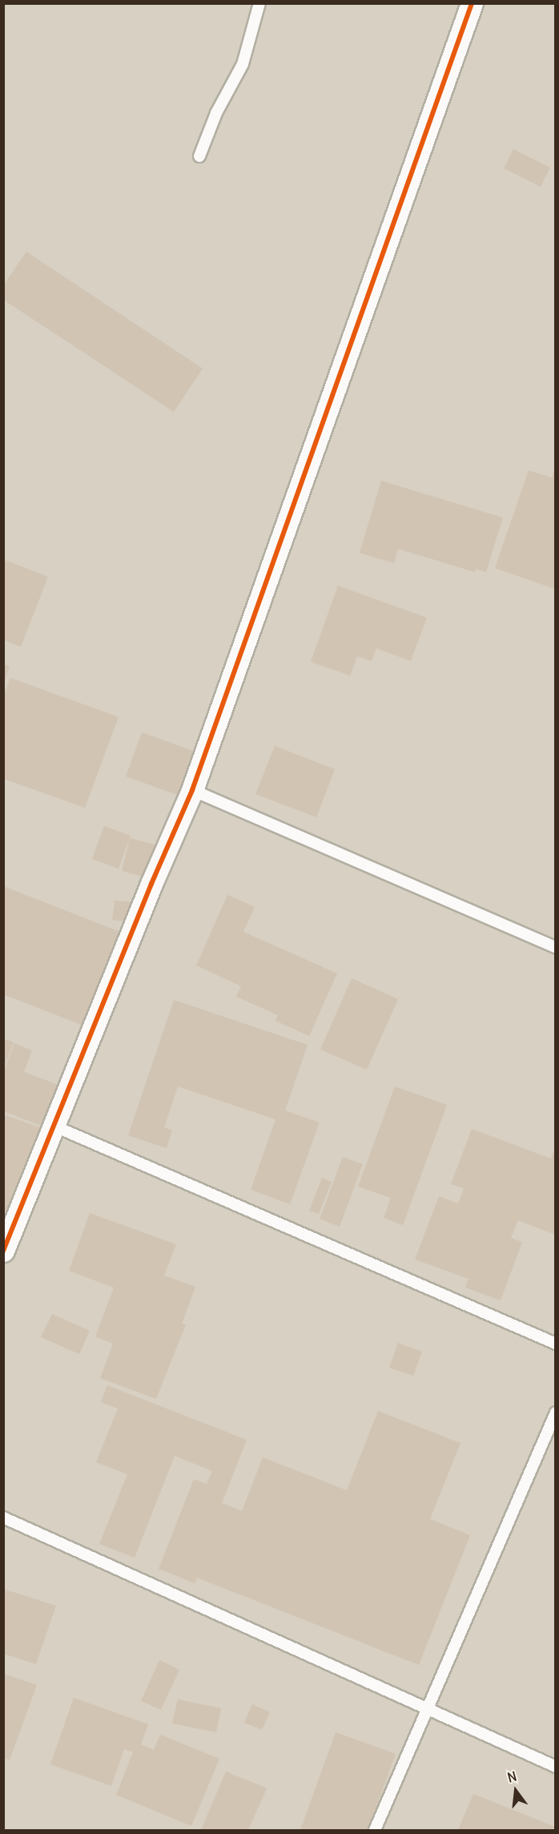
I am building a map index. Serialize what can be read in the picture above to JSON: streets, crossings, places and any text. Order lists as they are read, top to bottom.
{
  "north": "top"
}
